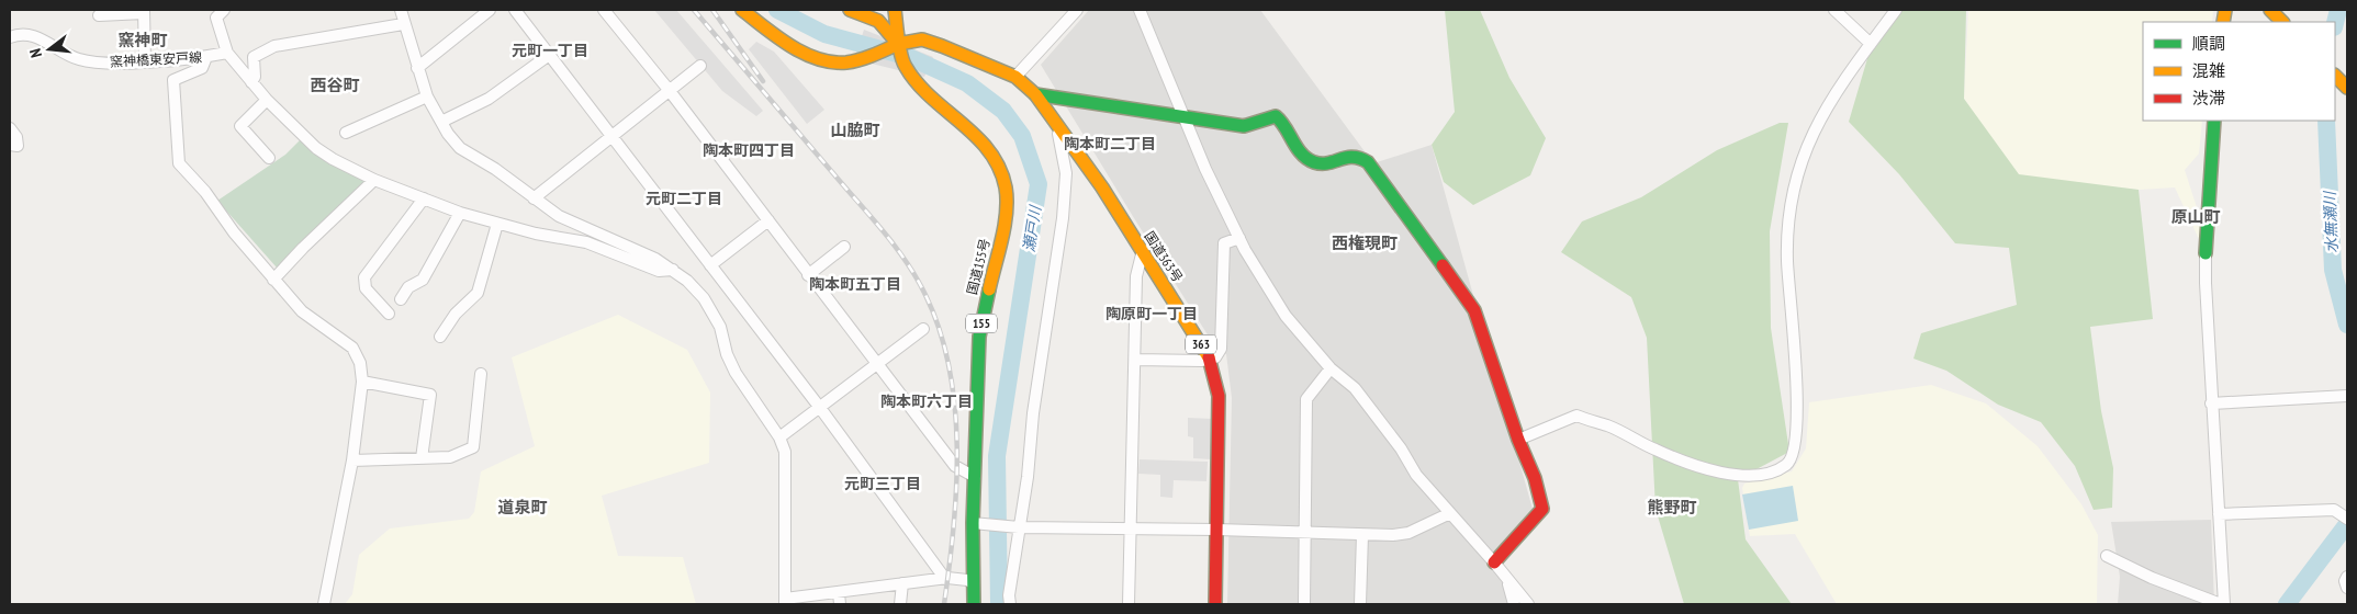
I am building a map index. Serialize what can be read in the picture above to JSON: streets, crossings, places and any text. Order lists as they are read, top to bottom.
{
  "streets": {
    "main road": [
      "国道363号",
      "国道155号",
      "155",
      "363"
    ],
    "street": ["窯神橋東安戸線"]
  },
  "crossings": [
    ["国道363号", "国道155号"]
  ],
  "districts": [
    "窯神町",
    "元町一丁目",
    "西谷町",
    "山脇町",
    "陶本町二丁目",
    "陶本町四丁目",
    "元町二丁目",
    "原山町",
    "西権現町",
    "陶本町五丁目",
    "陶原町一丁目",
    "陶本町六丁目",
    "元町三丁目",
    "道泉町",
    "熊野町"
  ],
  "water": ["水無瀬川", "瀬戸川"],
  "legend": ["順調", "混雑", "渋滞"],
  "north": "left"
}
